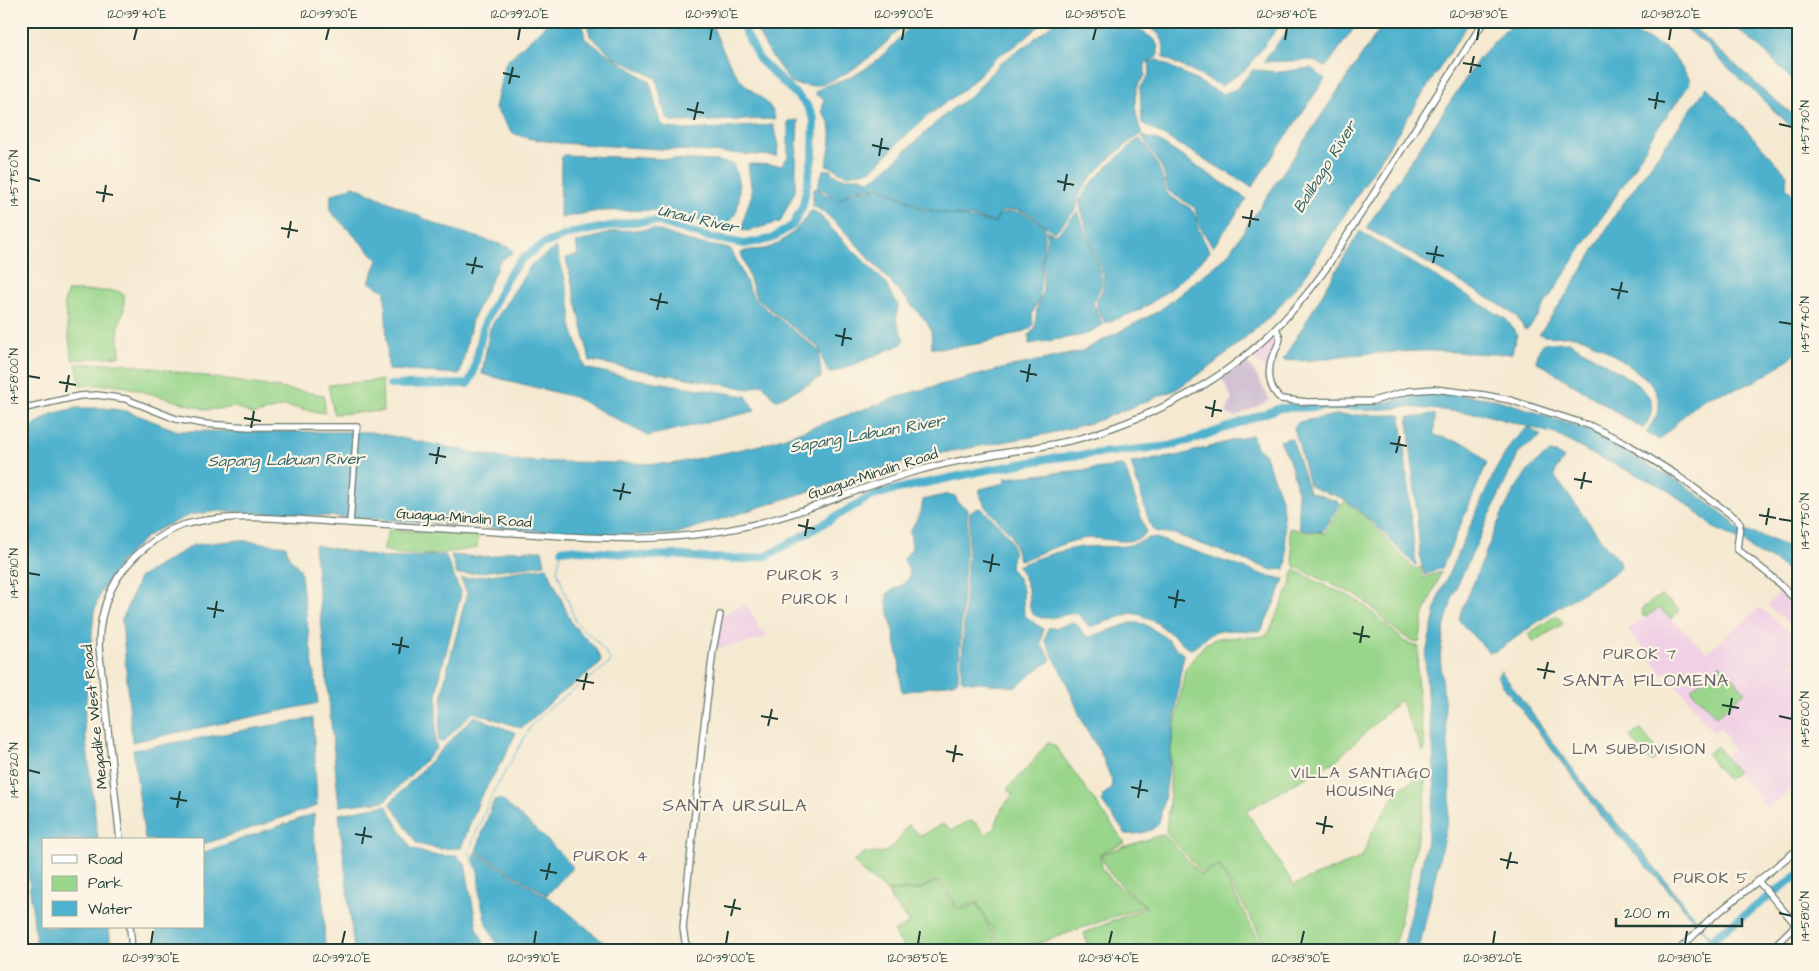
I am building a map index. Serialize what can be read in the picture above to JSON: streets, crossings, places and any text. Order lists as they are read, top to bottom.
{
  "streets": {
    "main road": ["Guagua-Minalin Road", "Megadike West Road"]
  },
  "crossings": [
    ["Guagua-Minalin Road", "Megadike West Road"]
  ],
  "districts": [
    "PUROK 3",
    "PUROK 1",
    "PUROK 7",
    "SANTA FILOMENA",
    "LM SUBDIVISION",
    "VILLA SANTIAGO HOUSING",
    "SANTA URSULA",
    "PUROK 4",
    "PUROK 5"
  ],
  "water": ["Balibago River", "Unaul River", "Sapang Labuan River"],
  "legend": ["Road", "Park", "Water"],
  "scale_bar": "200 m",
  "coordinates": [
    "120°39'40\"E",
    "120°39'30\"E",
    "120°39'20\"E",
    "120°39'10\"E",
    "120°39'00\"E",
    "120°38'50\"E",
    "120°38'40\"E",
    "120°38'30\"E",
    "120°38'20\"E",
    "14°57'30\"N",
    "14°57'50\"N",
    "14°57'40\"N",
    "14°58'00\"N",
    "14°58'10\"N",
    "14°58'20\"N",
    "120°38'10\"E"
  ]
}
